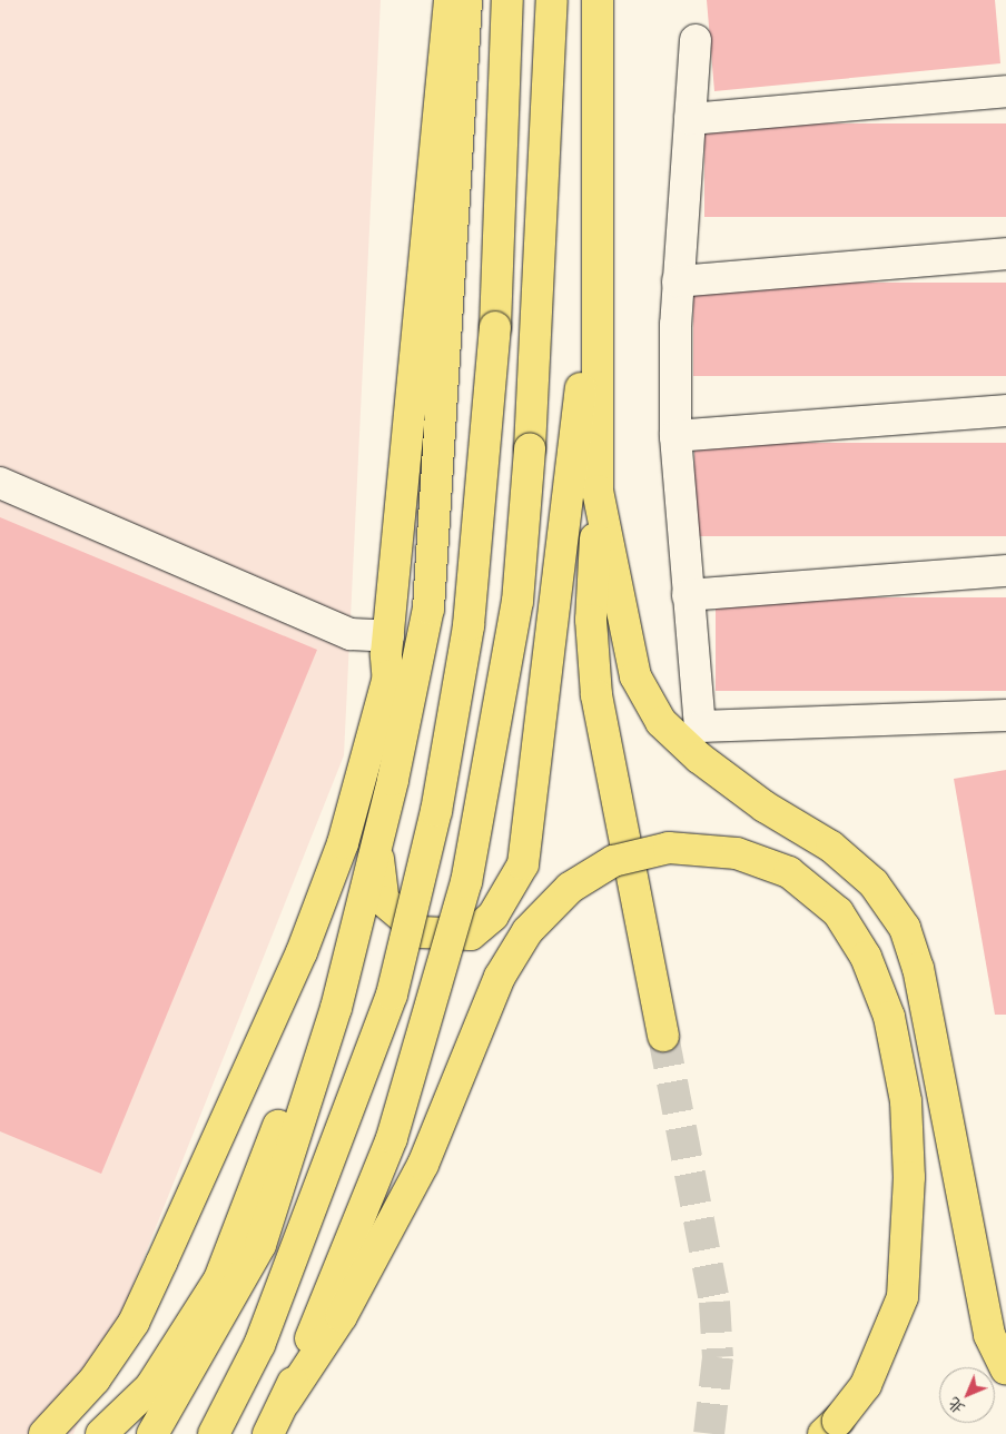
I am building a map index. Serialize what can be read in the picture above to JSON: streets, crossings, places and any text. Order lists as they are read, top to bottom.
{
  "north": "bottom left"
}
